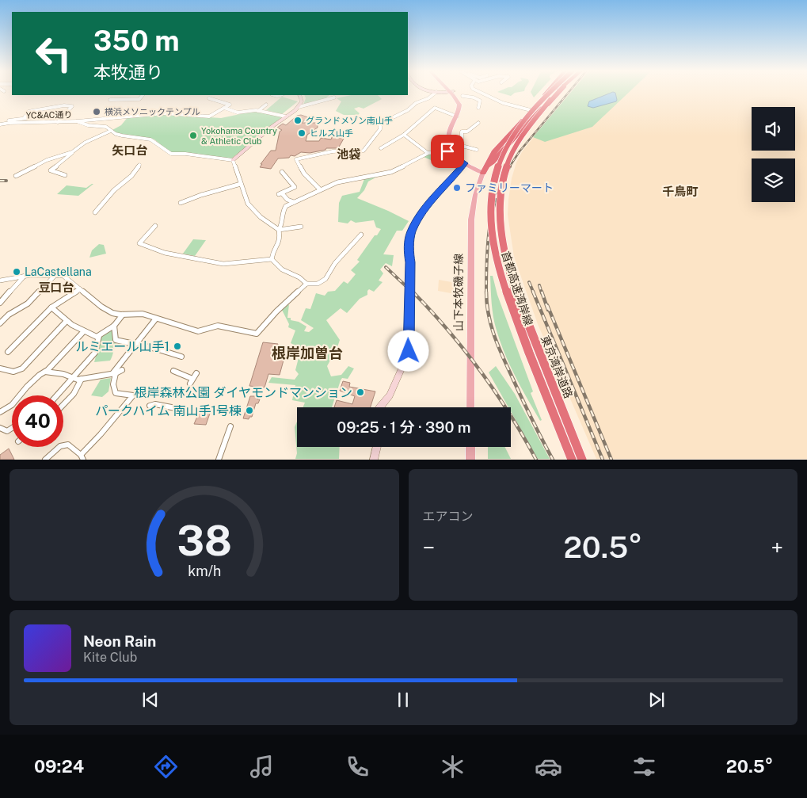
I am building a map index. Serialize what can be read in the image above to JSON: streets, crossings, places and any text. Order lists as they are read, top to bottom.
{
  "streets": {
    "highway": ["首都高速湾岸線", "東京湾岸道路"],
    "main road": ["山下本牧磯子線"],
    "street": ["YC&AC通り"]
  },
  "districts": [
    "矢口台",
    "池袋",
    "千鳥町",
    "豆口台",
    "根岸加曽台"
  ],
  "places": [
    "横浜メソニックテンプル",
    "グランドメゾン南山手",
    "ヒルズ山手",
    "Yokohama Country & Athletic Club",
    "ファミリーマート",
    "LaCastellana",
    "ルミエール山手1",
    "根岸森林公園 ダイヤモンドマンション",
    "パークハイム 南山手1号棟"
  ],
  "page": {
    "turn": ["350 m", "本牧通り"],
    "limit": "40",
    "trip": "09:25 · 1 分 · 390 m",
    "tile": "エアコン",
    "heat": ["−", "20.5°", "+"],
    "song": ["Neon Rain", "Kite Club"],
    "tabs": ["09:24", "20.5°"],
    "gauge": ["38", "km/h"]
  }
}
